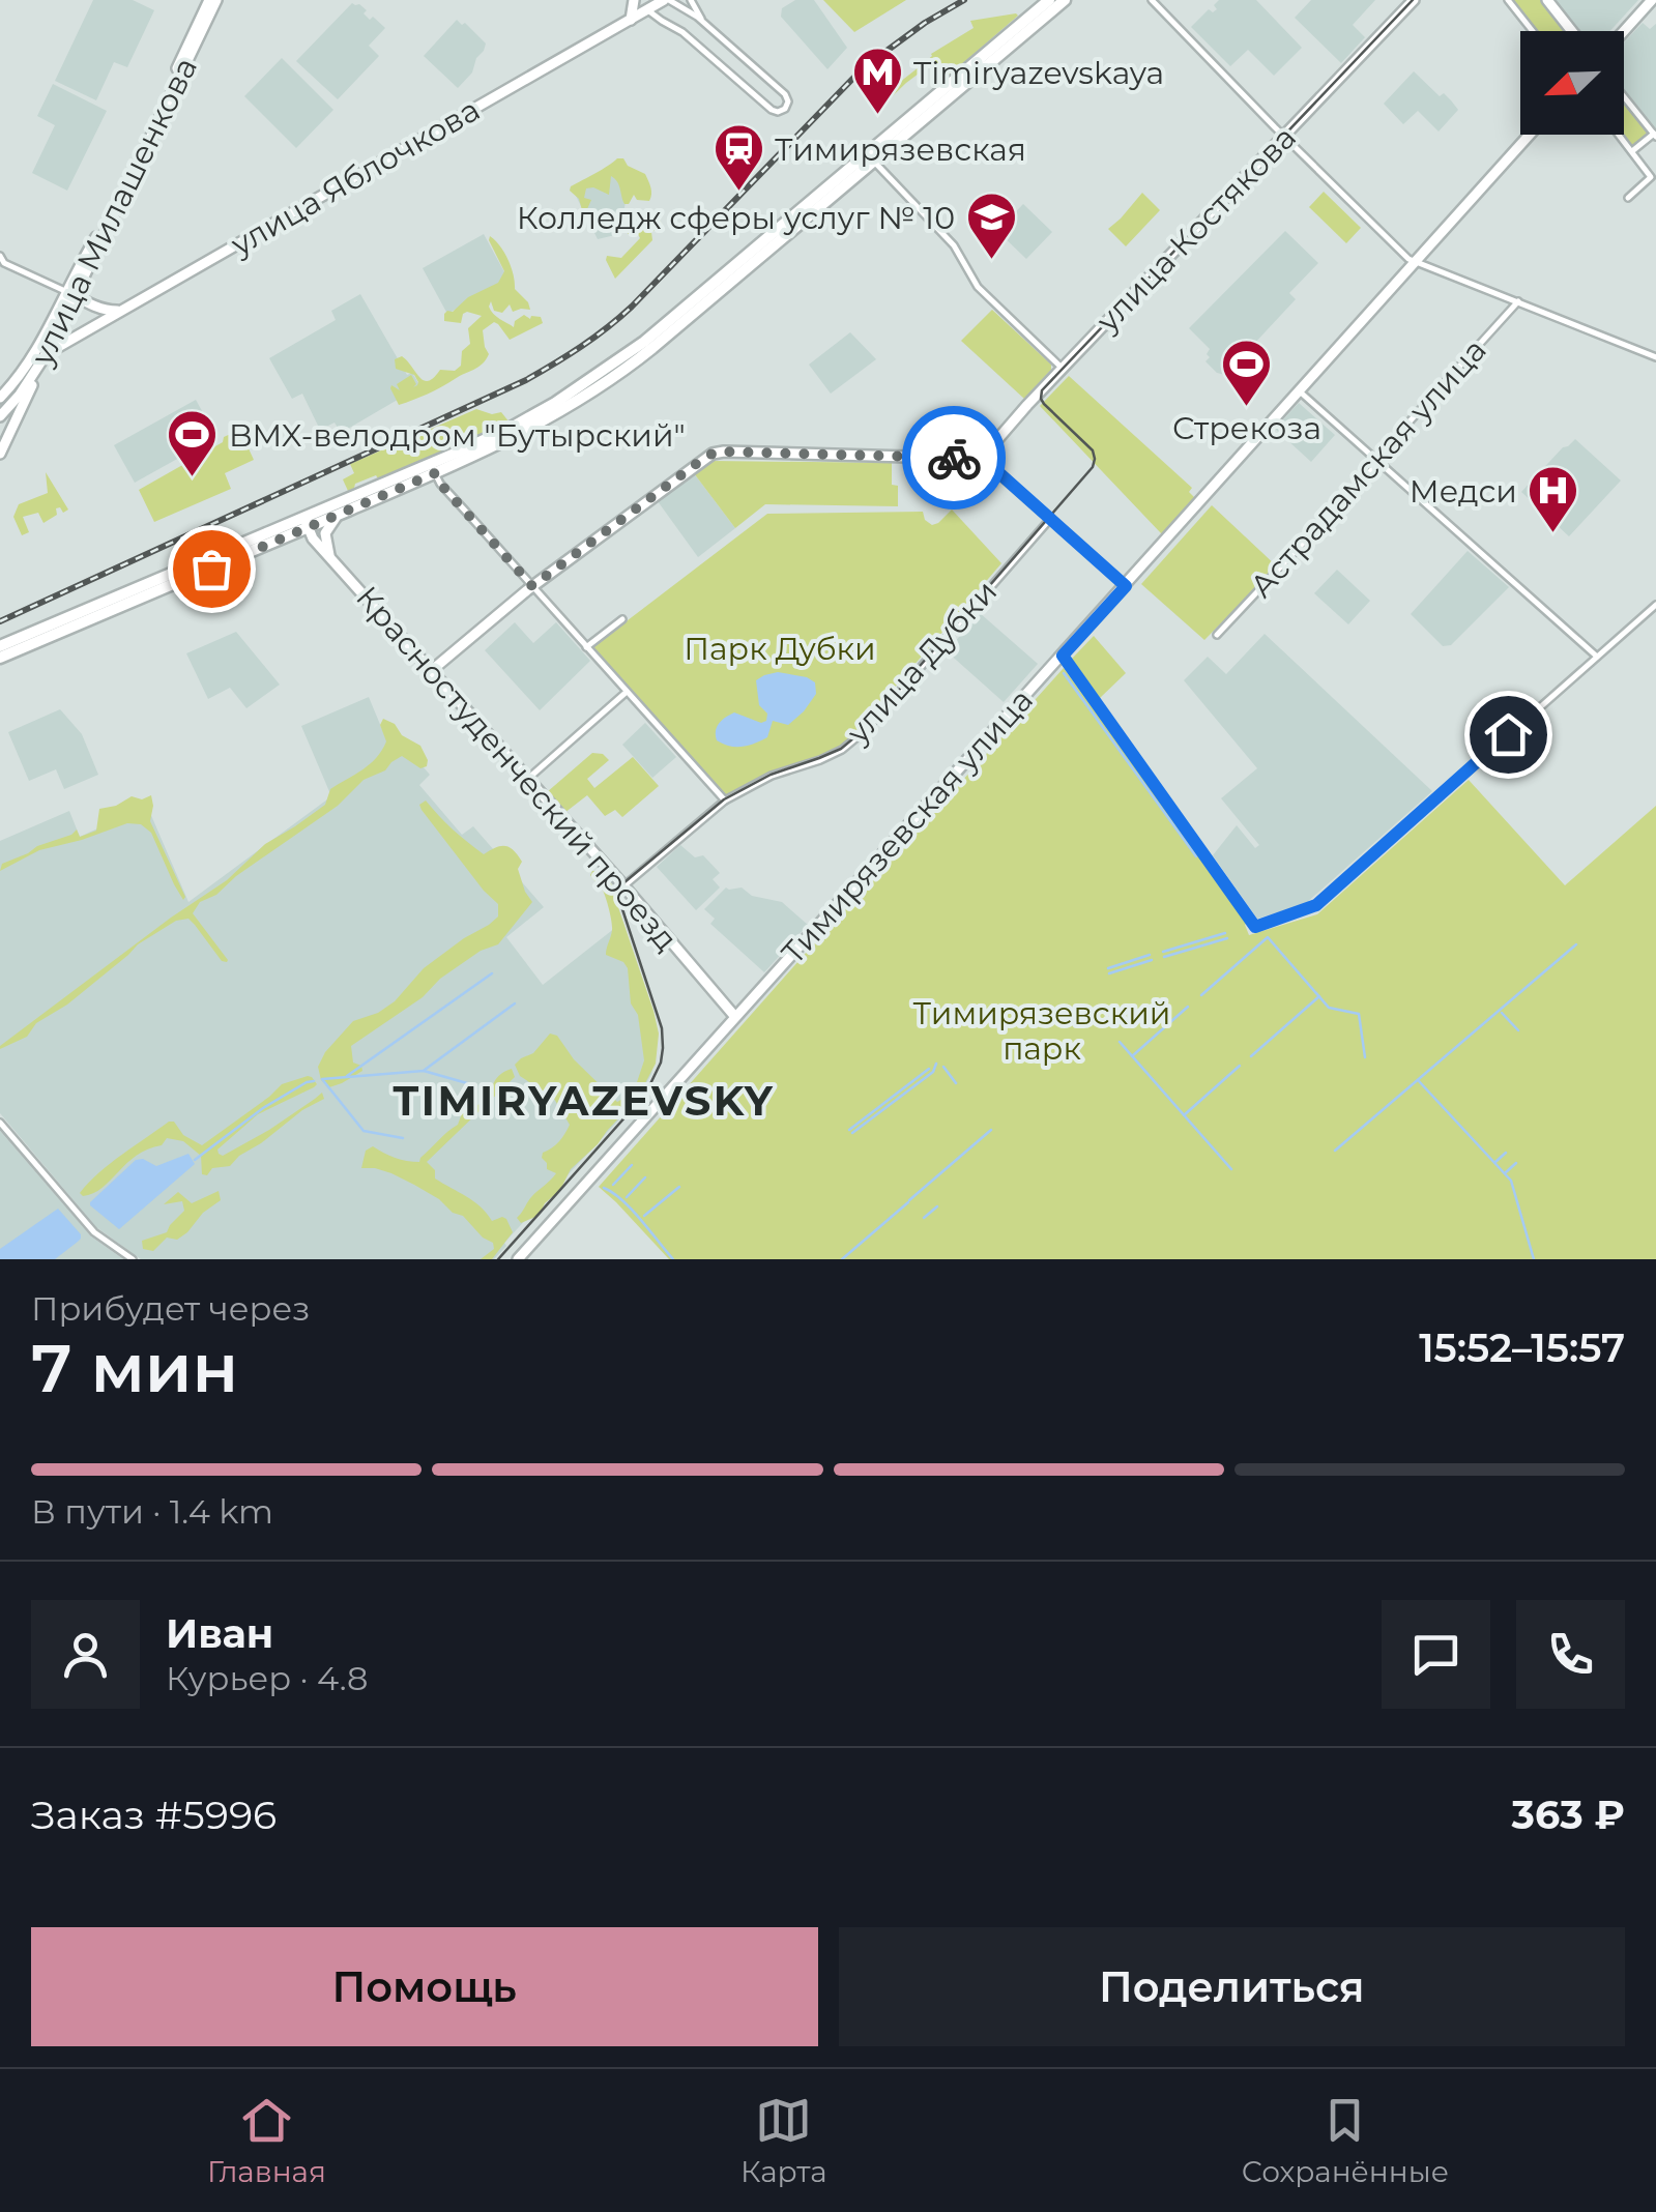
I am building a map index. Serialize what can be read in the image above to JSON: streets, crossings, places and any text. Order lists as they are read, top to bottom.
{
  "streets": {
    "street": [
      "улица Яблочкова",
      "улица Милашенкова",
      "улица Костякова",
      "Астрадамская улица",
      "улица Дубки",
      "Красностуденческий проезд",
      "Тимирязевская улица"
    ]
  },
  "crossings": [
    ["улица Яблочкова", "улица Милашенкова"],
    ["улица Дубки", "Красностуденческий проезд"],
    ["Красностуденческий проезд", "Тимирязевская улица"]
  ],
  "districts": ["TIMIRYAZEVSKY"],
  "parks": ["Парк Дубки", "Тимирязевский парк"],
  "places": {
    "metro station": ["Timiryazevskaya"],
    "station": ["Тимирязевская"],
    "school or university": ["Колледж сферы услуг № 10"],
    "sports": ["Стрекоза", "BMX-велодром \"Бутырский\""],
    "hospital": ["Медси"]
  },
  "north": "bottom left",
  "page": {
    "heading": ["7 мин", "Прибудет через", "15:52–15:57"],
    "panel": [
      "Иван",
      "Курьер · 4.8",
      "Заказ #5996",
      "363 ₽"
    ],
    "bar": "В пути · 1.4 km",
    "buttons": ["Помощь", "Поделиться"],
    "tabs": ["Главная", "Карта", "Сохранённые"]
  }
}
